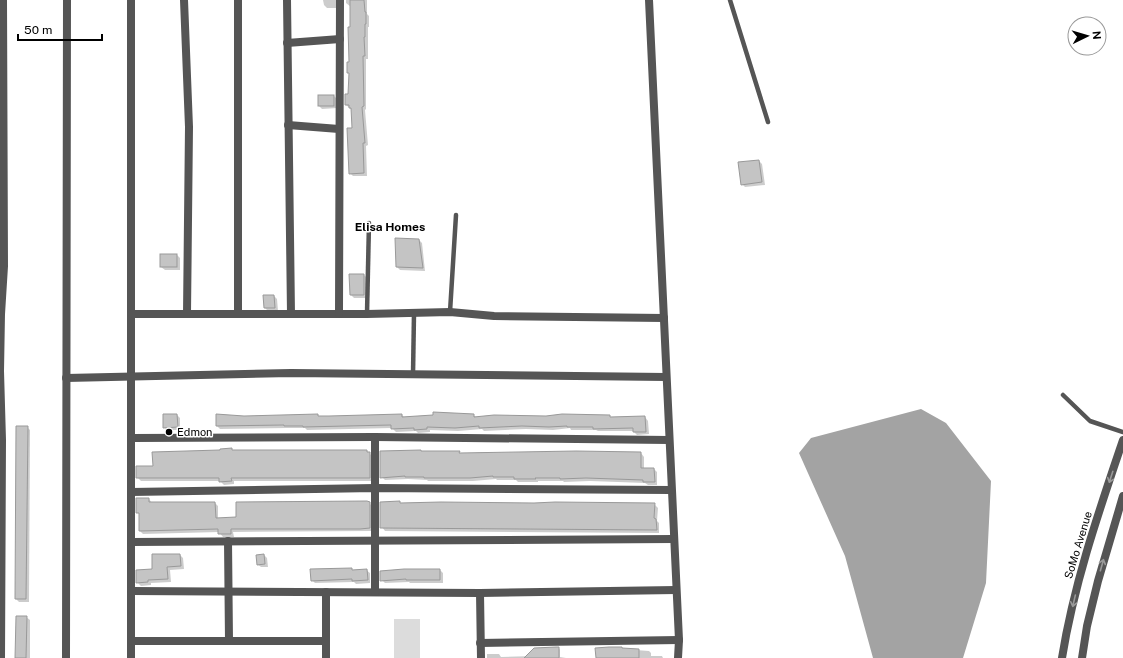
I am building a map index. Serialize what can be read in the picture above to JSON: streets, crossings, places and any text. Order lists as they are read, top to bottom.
{
  "streets": {
    "street": ["SoMo Avenue"]
  },
  "districts": ["Elisa Homes"],
  "places": ["Edmon"],
  "scale_bar": "50 m",
  "north": "right"
}
